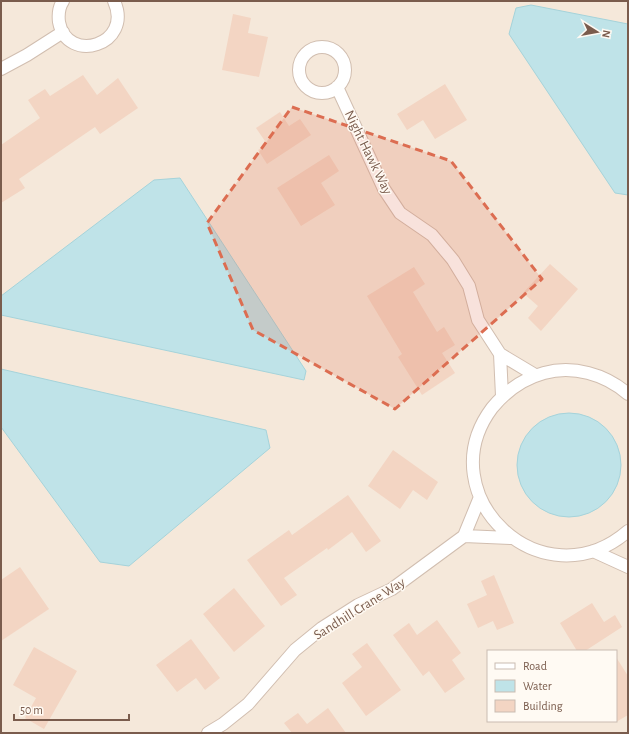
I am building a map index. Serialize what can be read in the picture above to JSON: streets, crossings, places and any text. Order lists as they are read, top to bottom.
{
  "streets": {
    "street": ["Night Hawk Way", "Sandhill Crane Way"]
  },
  "legend": ["Road", "Water", "Building"],
  "scale_bar": "50 m",
  "north": "right"
}
